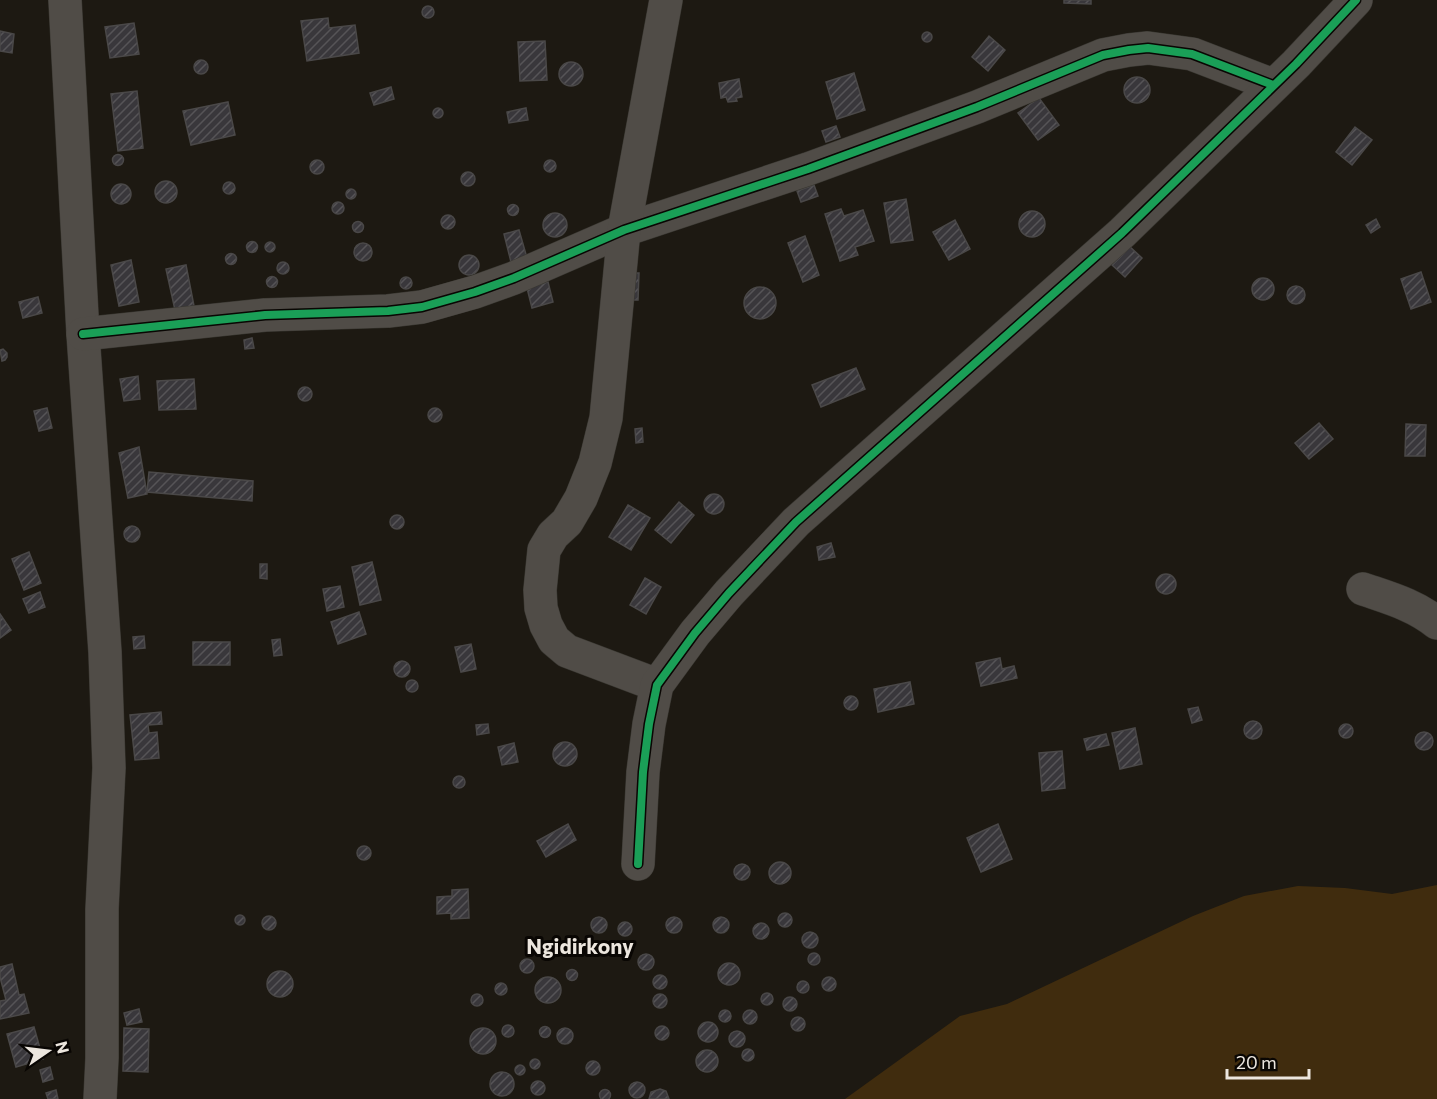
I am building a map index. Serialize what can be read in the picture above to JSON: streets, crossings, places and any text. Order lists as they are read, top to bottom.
{
  "districts": ["Ngidirkony"],
  "scale_bar": "20 m",
  "north": "right"
}
